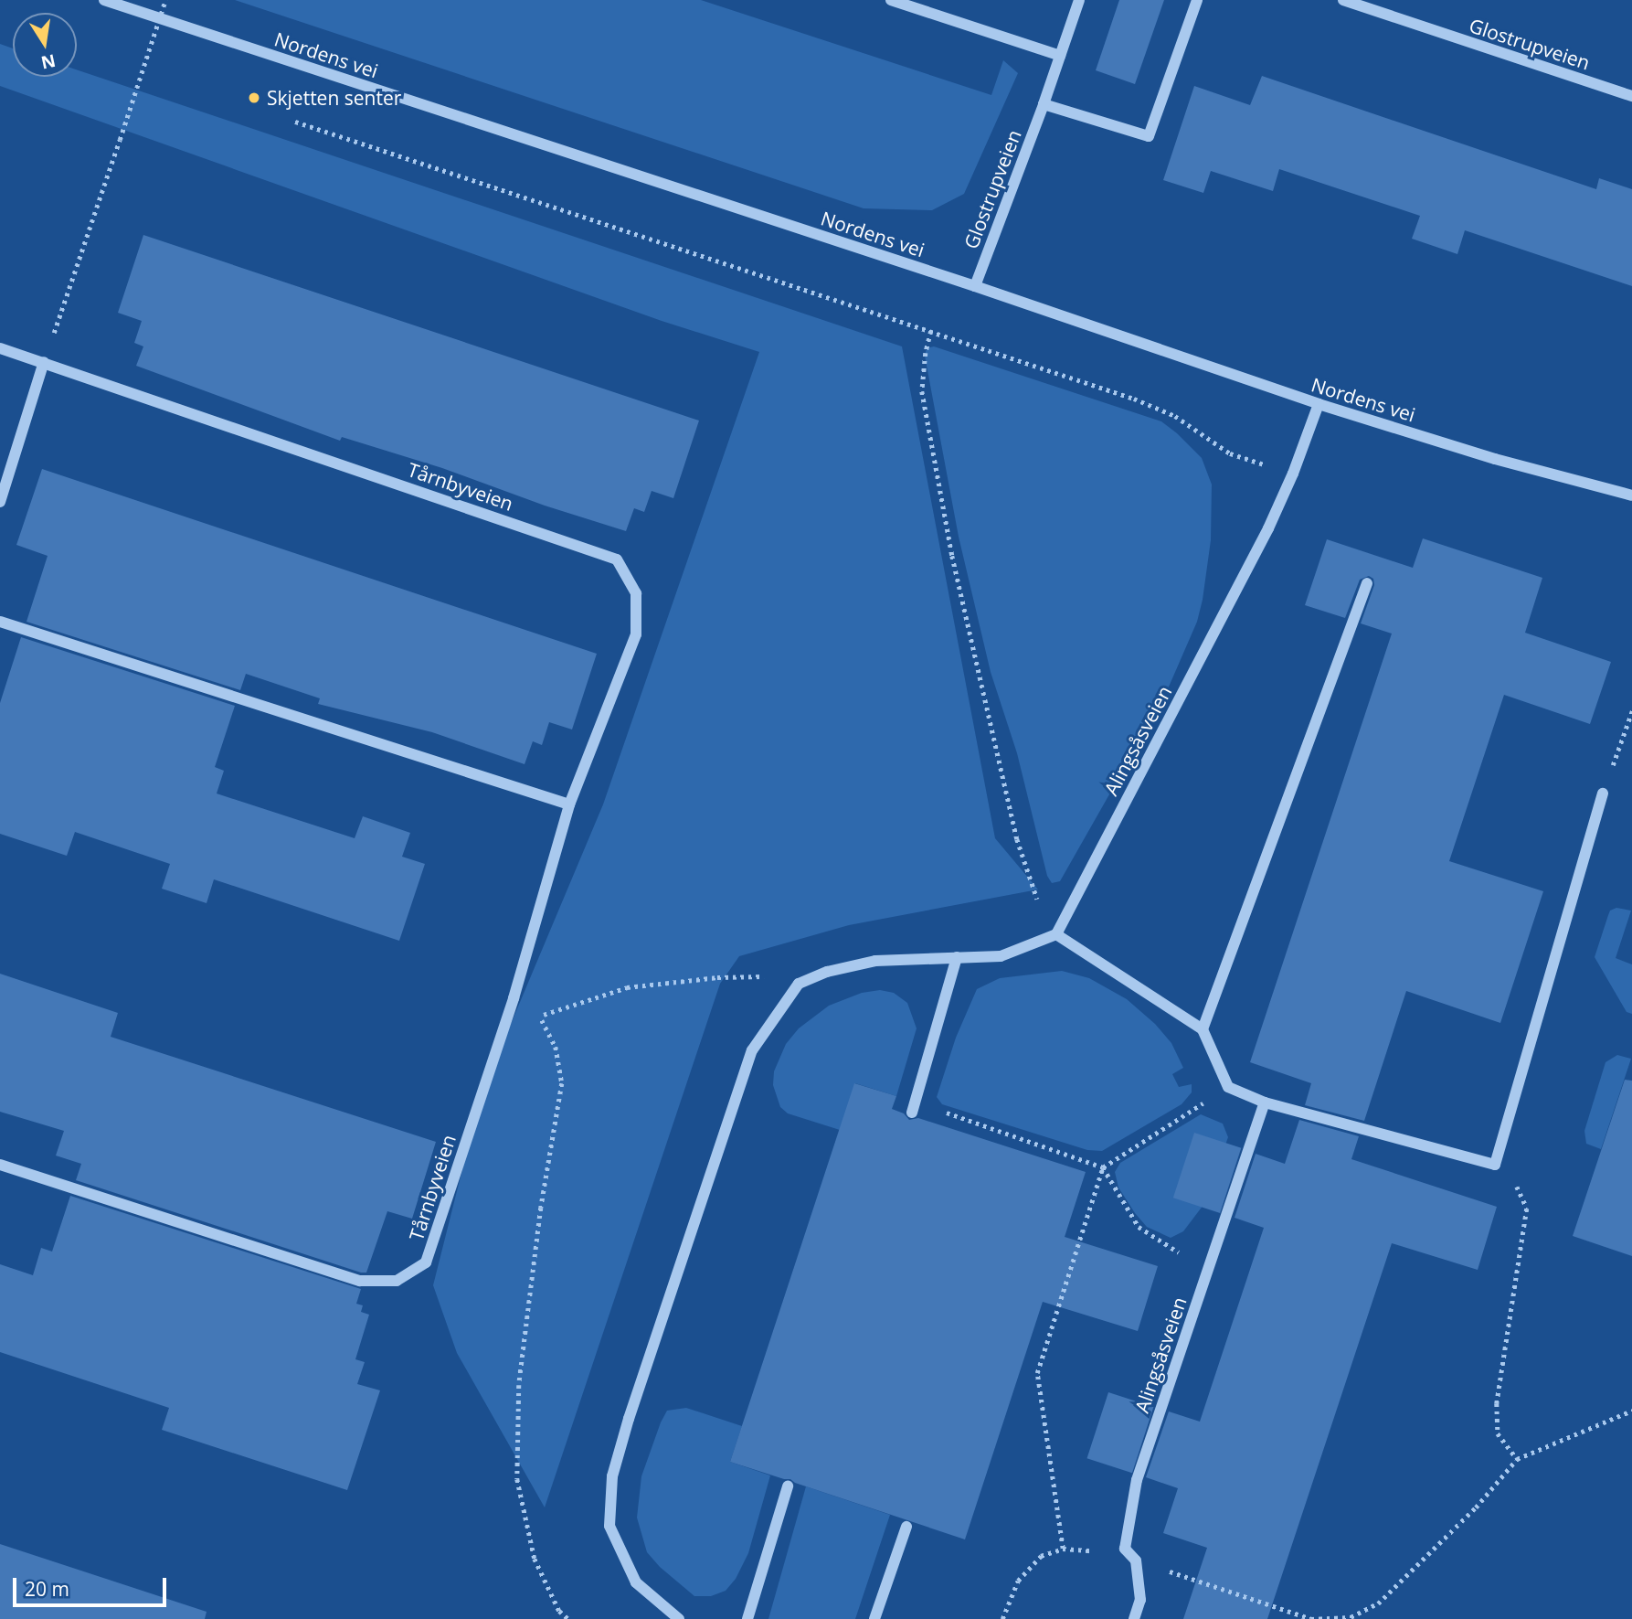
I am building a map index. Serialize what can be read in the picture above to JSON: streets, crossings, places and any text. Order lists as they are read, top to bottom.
{
  "streets": {
    "street": [
      "Glostrupveien",
      "Nordens vei",
      "Tårnbyveien",
      "Alingsåsveien"
    ]
  },
  "crossings": [
    ["Glostrupveien", "Nordens vei"],
    ["Nordens vei", "Alingsåsveien"]
  ],
  "places": ["Skjetten senter"],
  "scale_bar": "20 m",
  "north": "bottom"
}
